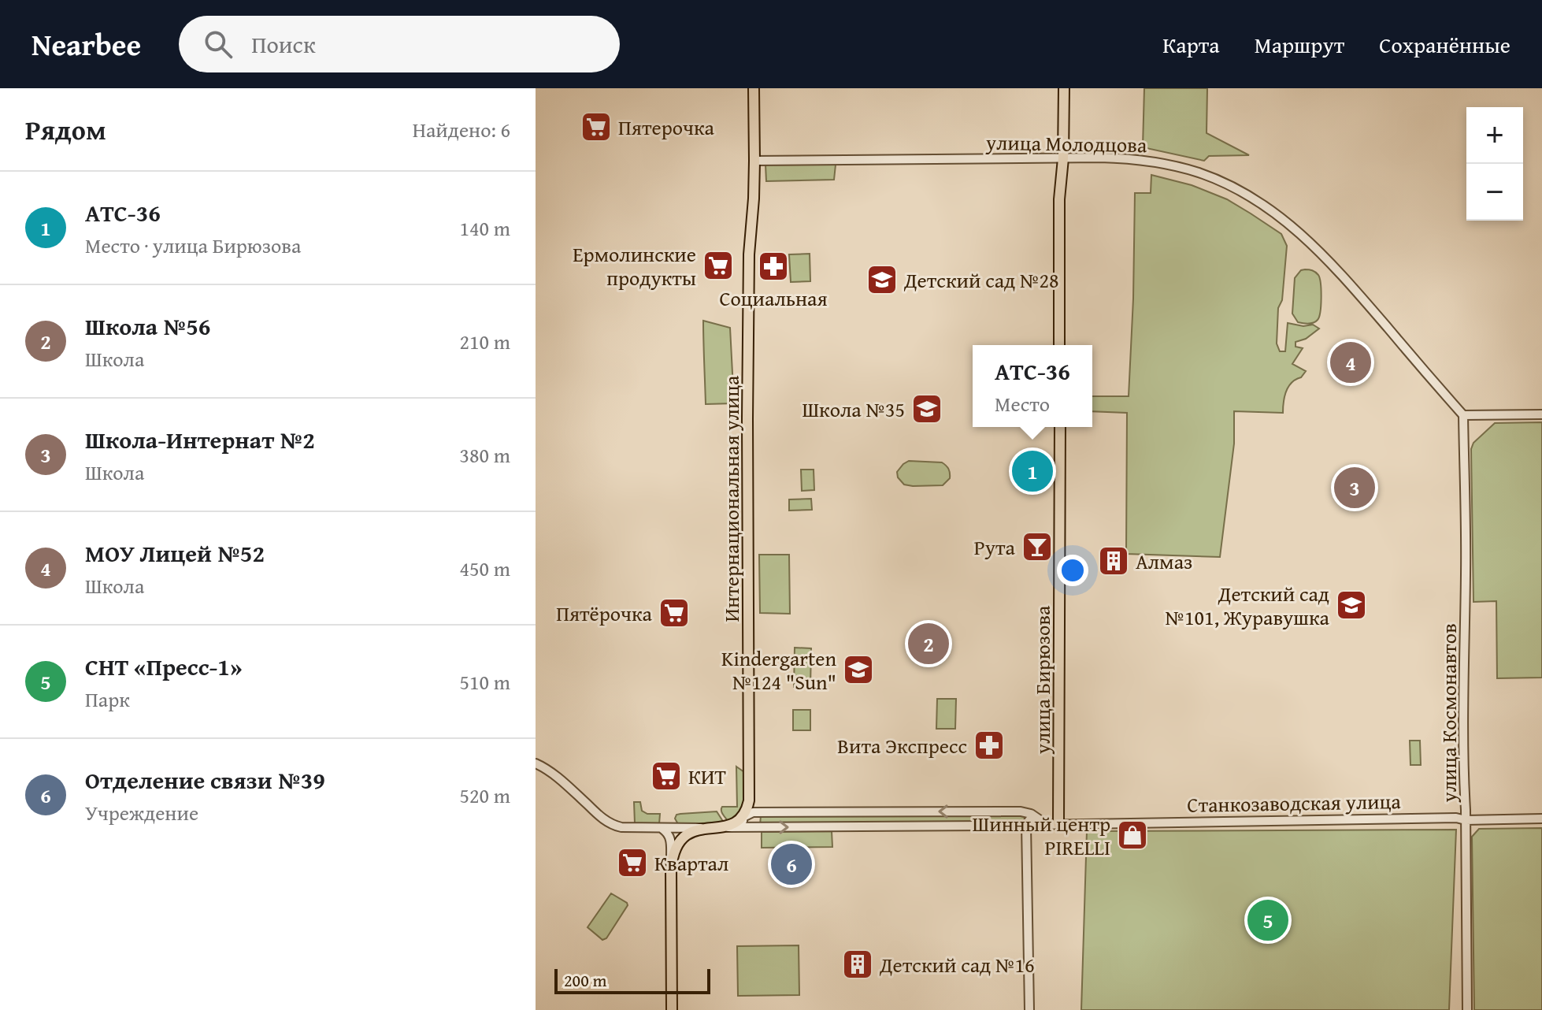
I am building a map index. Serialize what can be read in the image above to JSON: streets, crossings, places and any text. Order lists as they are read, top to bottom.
{
  "streets": {
    "main road": ["Интернациональная улица", "улица Бирюзова"],
    "street": ["улица Молодцова", "улица Космонавтов", "Станкозаводская улица"]
  },
  "crossings": [
    ["улица Молодцова", "Интернациональная улица"],
    ["улица Молодцова", "улица Космонавтов"],
    ["улица Бирюзова", "Станкозаводская улица"],
    ["улица Космонавтов", "Станкозаводская улица"]
  ],
  "places": {
    "supermarket": [
      "Пятерочка",
      "Ермолинские продукты",
      "Пятёрочка",
      "КИТ",
      "Квартал"
    ],
    "pharmacy": ["Социальная", "Вита Экспресс"],
    "school or university": [
      "Детский сад №28",
      "Школа №35",
      "Детский сад №101, Журавушка",
      "Kindergarten №124 \"Sun\""
    ],
    "bar": ["Рута"],
    "building": ["Алмаз", "Детский сад №16"],
    "shop": ["Шинный центр PIRELLI"]
  },
  "scale_bar": "200 m",
  "page": {
    "header": "Nearbee",
    "search": "Поиск",
    "nav": ["Карта", "Маршрут", "Сохранённые"],
    "heading": ["Рядом", "Найдено: 6"],
    "map_buttons": ["+", "−"],
    "list": [
      {
        "mark": "1",
        "name": "АТС-36",
        "note": "Место · улица Бирюзова",
        "value": "140 m"
      },
      {
        "mark": "2",
        "name": "Школа №56",
        "note": "Школа",
        "value": "210 m"
      },
      {
        "mark": "3",
        "name": "Школа-Интернат №2",
        "note": "Школа",
        "value": "380 m"
      },
      {
        "mark": "4",
        "name": "МОУ Лицей №52",
        "note": "Школа",
        "value": "450 m"
      },
      {
        "mark": "5",
        "name": "СНТ «Пресс-1»",
        "note": "Парк",
        "value": "510 m"
      },
      {
        "mark": "6",
        "name": "Отделение связи №39",
        "note": "Учреждение",
        "value": "520 m"
      }
    ],
    "pins": [
      "4",
      "1",
      "3",
      "2",
      "6",
      "5"
    ],
    "popup": ["АТС-36", "Место"],
    "scale": "200 m"
  }
}
